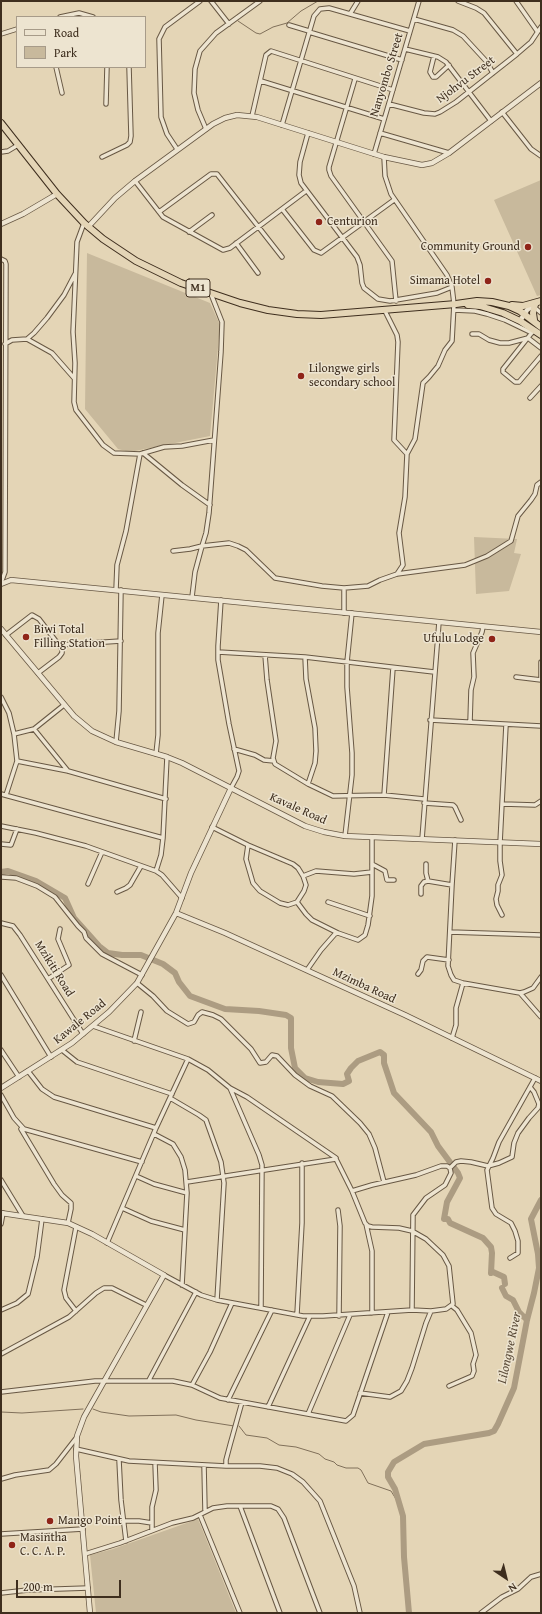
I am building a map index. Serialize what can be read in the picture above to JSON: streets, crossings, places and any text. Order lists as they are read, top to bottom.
{
  "streets": {
    "highway": ["M1"],
    "street": [
      "Nanyombo Street",
      "Njohvu Street",
      "Kavale Road",
      "Mzikiti Road",
      "Mzimba Road",
      "Kawale Road"
    ]
  },
  "crossings": [
    ["Nanyombo Street", "Njohvu Street"],
    ["Mzikiti Road", "Kawale Road"],
    ["Mzimba Road", "Kawale Road"]
  ],
  "water": ["Lilongwe River"],
  "places": [
    "Centurion",
    "Community Ground",
    "Simama Hotel",
    "Lilongwe girls secondary school",
    "Biwi Total Filling Station",
    "Ufulu Lodge",
    "Mango Point",
    "Masintha C. C. A. P."
  ],
  "legend": ["Road", "Park"],
  "scale_bar": "200 m",
  "north": "bottom right"
}
